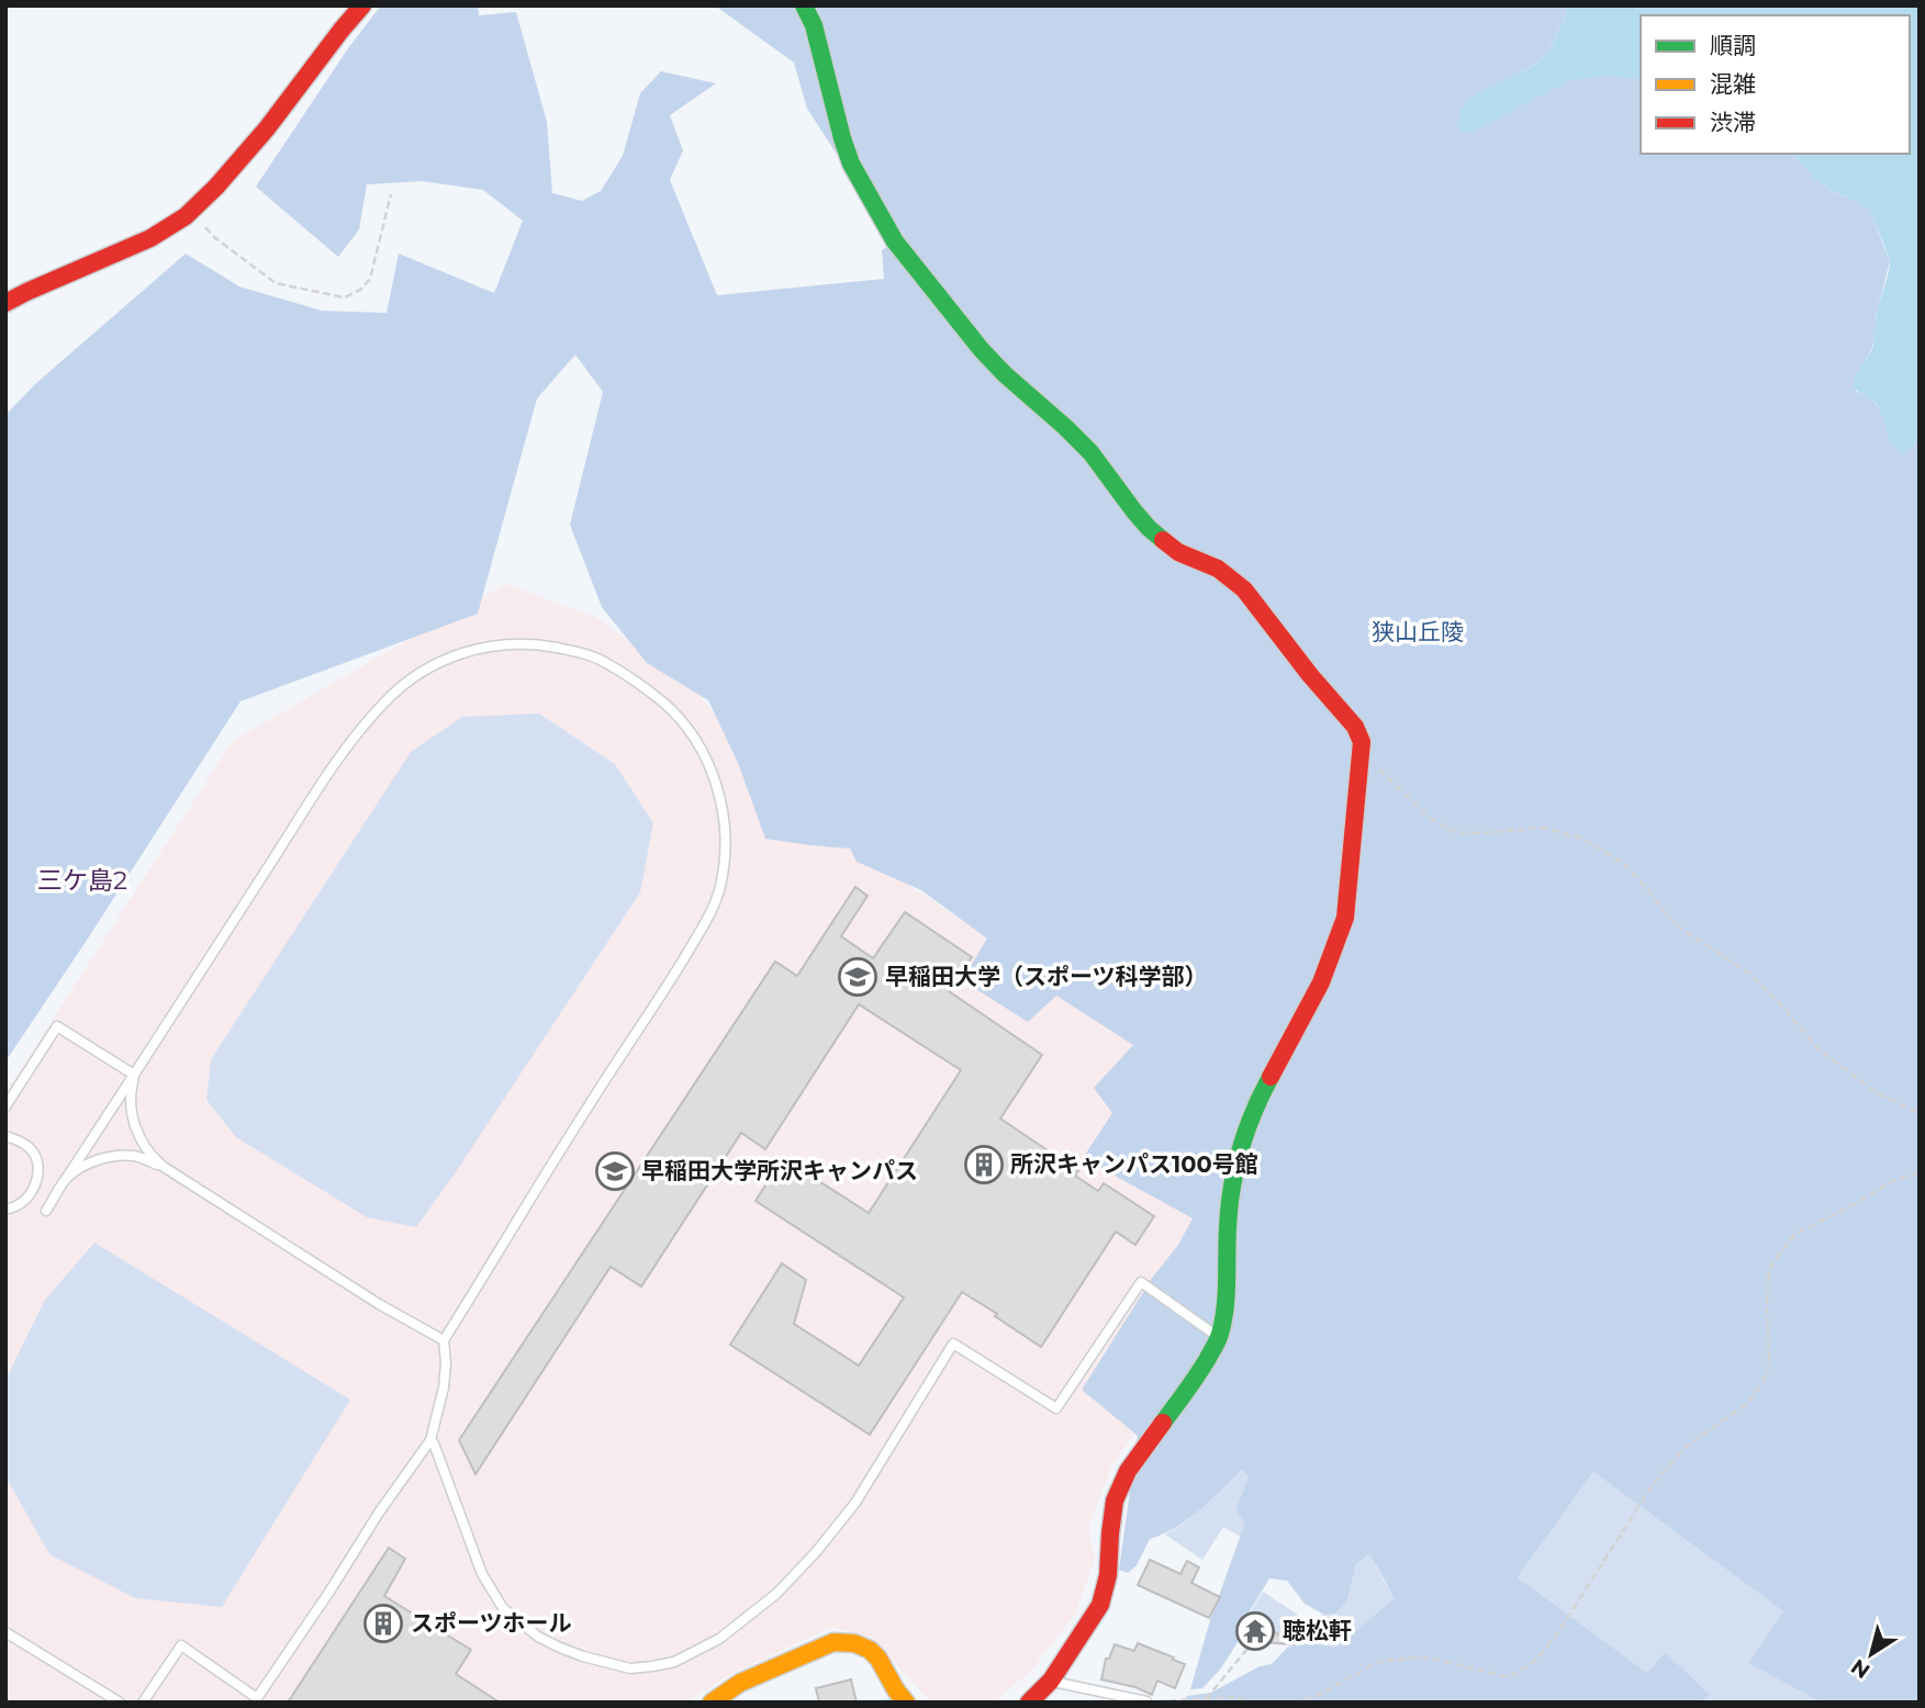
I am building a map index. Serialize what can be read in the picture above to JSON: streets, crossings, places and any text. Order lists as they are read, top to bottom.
{
  "districts": ["三ケ島2"],
  "parks": ["狭山丘陵"],
  "places": {
    "school or university": ["早稲田大学（スポーツ科学部）", "早稲田大学所沢キャンパス"],
    "building": ["所沢キャンパス100号館", "スポーツホール"],
    "temple": ["聴松軒"]
  },
  "legend": ["順調", "混雑", "渋滞"],
  "north": "bottom left"
}
